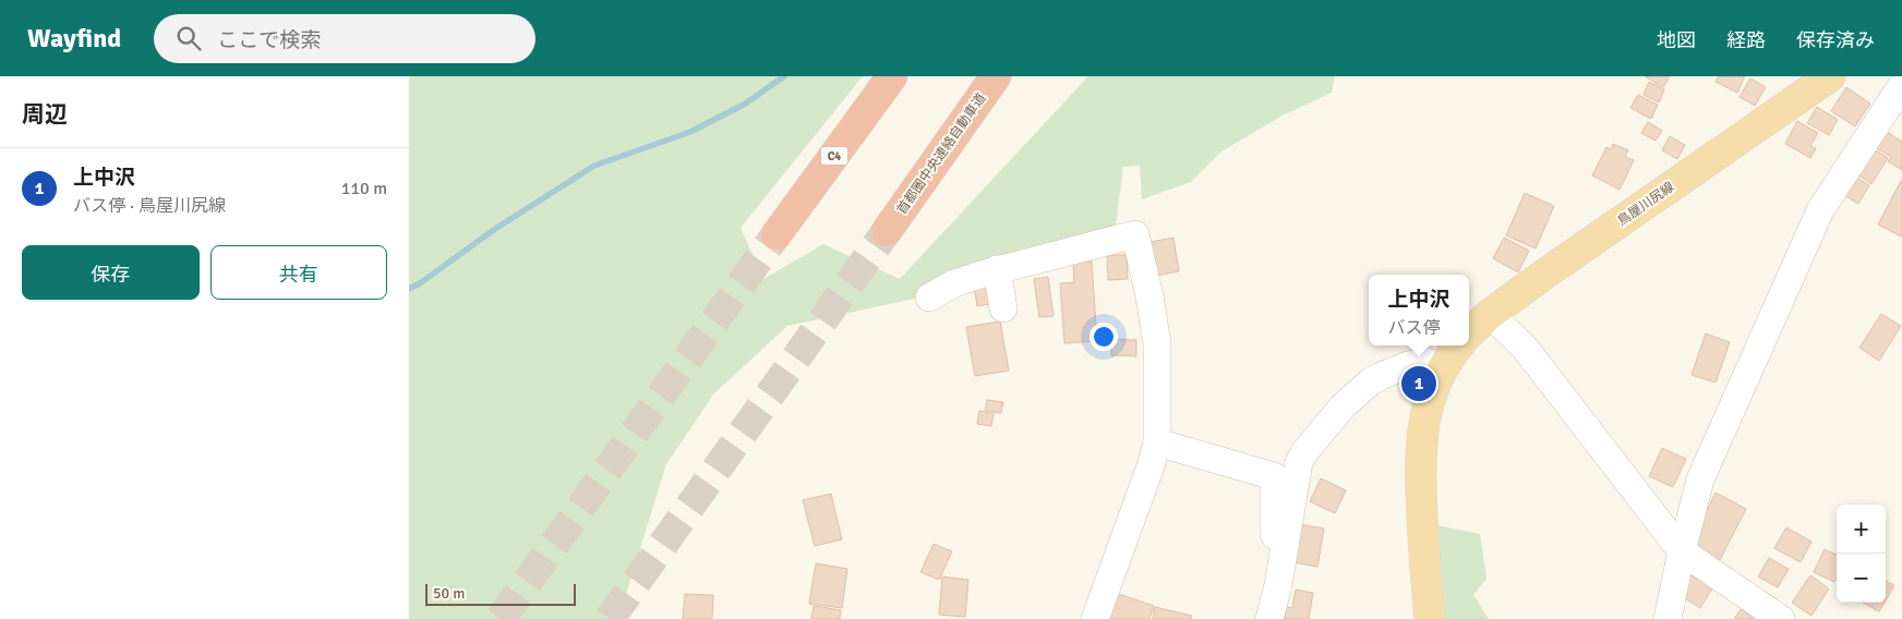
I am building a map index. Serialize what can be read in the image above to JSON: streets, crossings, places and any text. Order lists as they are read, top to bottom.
{
  "streets": {
    "highway": ["首都圏中央連絡自動車道", "C4"],
    "main road": ["鳥屋川尻線"]
  },
  "scale_bar": "50 m",
  "page": {
    "header": "Wayfind",
    "search": "ここで検索",
    "nav": ["地図", "経路", "保存済み"],
    "heading": "周辺",
    "list": [
      {
        "mark": "1",
        "name": "上中沢",
        "note": "バス停 · 鳥屋川尻線",
        "value": "110 m"
      }
    ],
    "buttons": ["保存", "共有"],
    "popup": ["上中沢", "バス停"],
    "pins": "1",
    "map_buttons": ["+", "−"],
    "scale": "50 m"
  }
}
